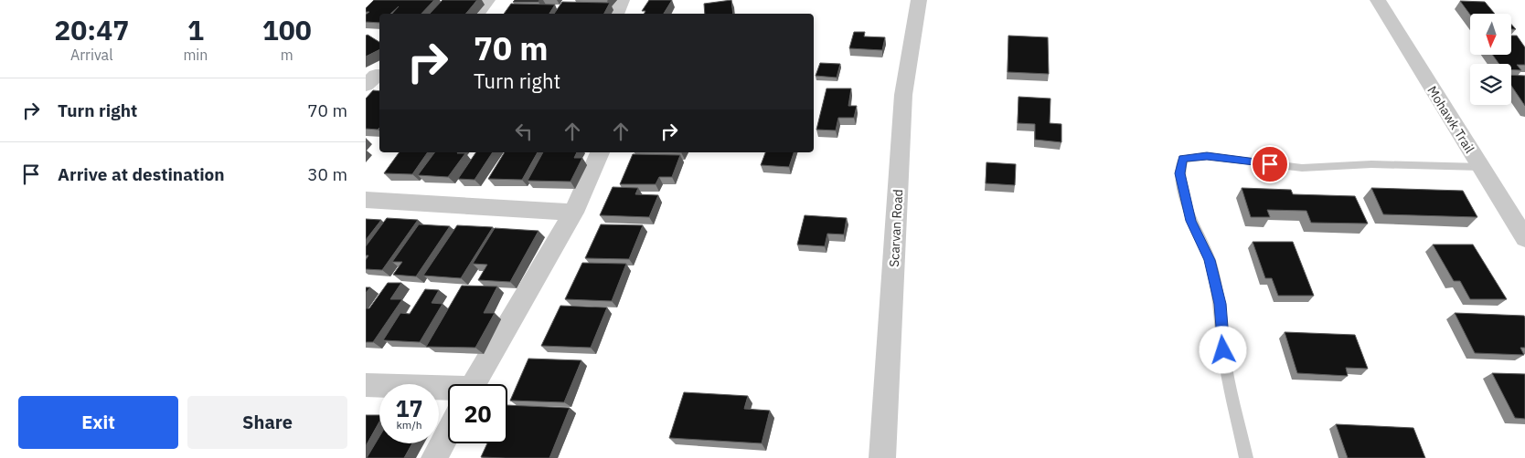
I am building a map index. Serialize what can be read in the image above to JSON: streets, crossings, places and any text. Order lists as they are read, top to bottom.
{
  "streets": {
    "street": ["Mohawk Trail", "Scarvan Road"]
  },
  "north": "bottom",
  "page": {
    "eta": [
      "20:47",
      "Arrival",
      "1",
      "min",
      "100",
      "m"
    ],
    "turn": ["70 m", "Turn right"],
    "list": [
      {
        "name": "Turn right",
        "value": "70 m"
      },
      {
        "name": "Arrive at destination",
        "value": "30 m"
      }
    ],
    "speed": "17 km/h",
    "limit": "20",
    "buttons": ["Exit", "Share"]
  }
}
